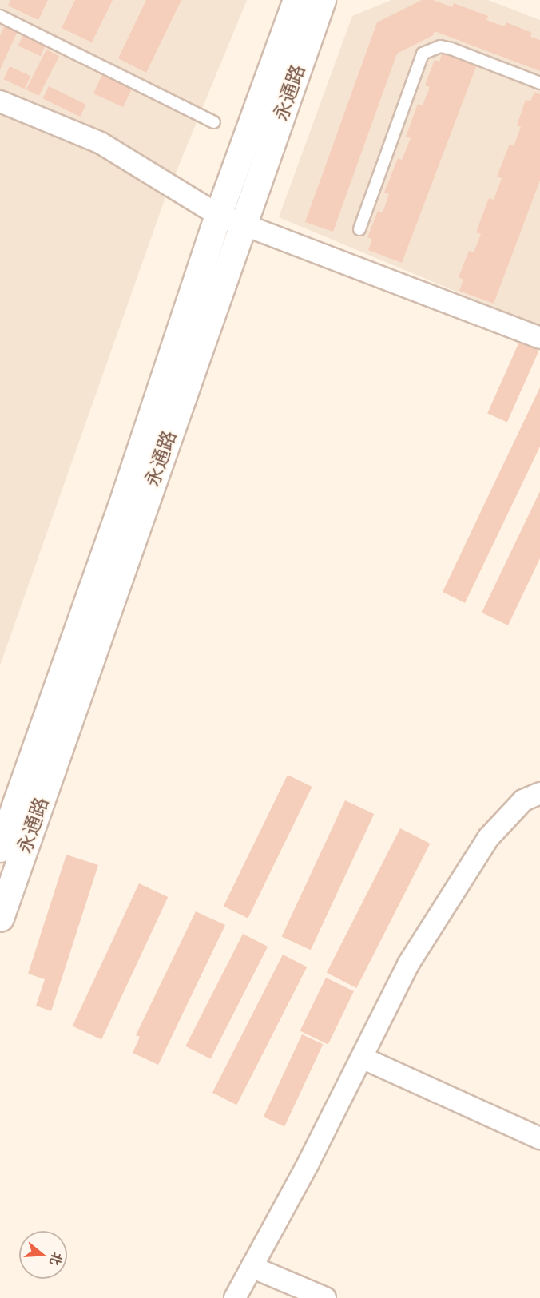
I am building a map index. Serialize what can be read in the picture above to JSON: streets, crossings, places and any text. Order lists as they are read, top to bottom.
{
  "streets": {
    "main road": ["永通路"]
  },
  "north": "right"
}
